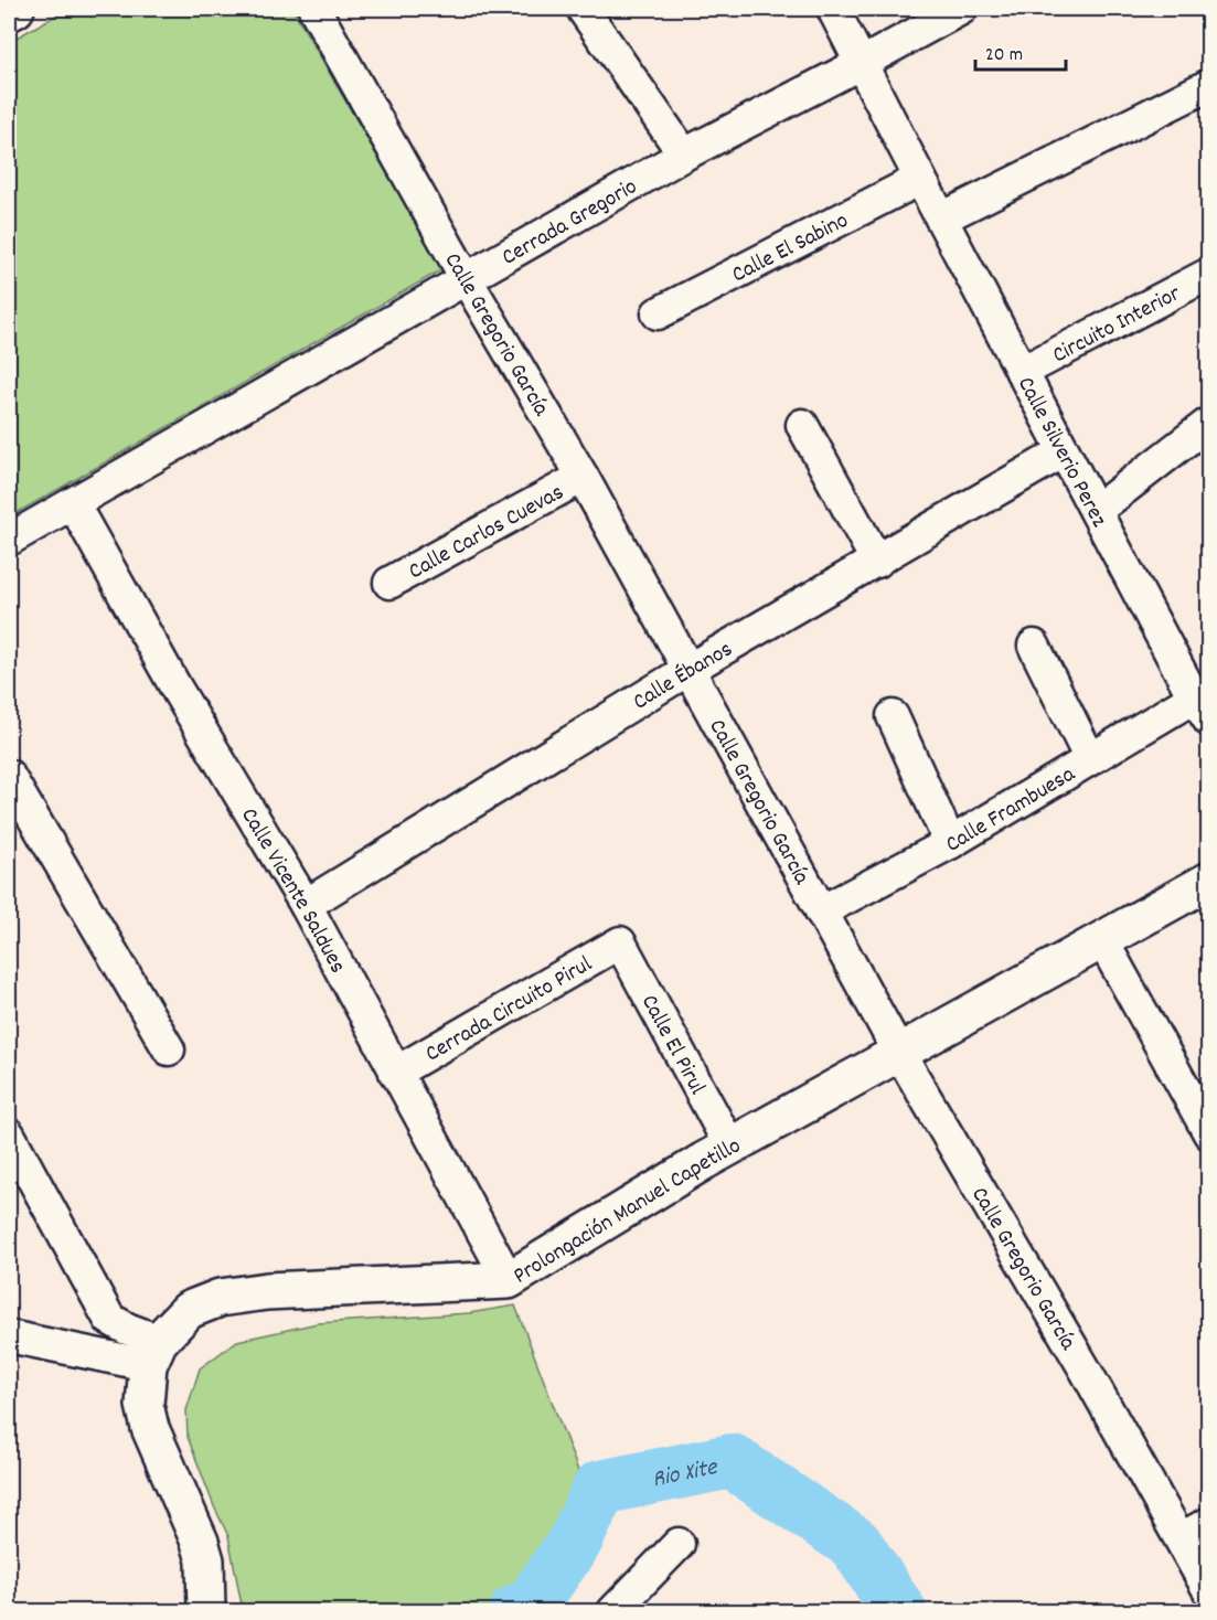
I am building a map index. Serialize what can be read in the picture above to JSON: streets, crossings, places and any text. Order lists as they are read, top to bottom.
{
  "streets": {
    "street": [
      "Cerrada Gregorio",
      "Calle El Sabino",
      "Circuito Interior",
      "Calle Gregorio García",
      "Calle Silverio Perez",
      "Calle Carlos Cuevas",
      "Calle Ébanos",
      "Calle Frambuesa",
      "Calle Vicente Saldues",
      "Cerrada Circuito Pirul",
      "Calle El Pirul",
      "Prolongación Manuel Capetillo"
    ]
  },
  "crossings": [
    ["Cerrada Gregorio", "Calle Gregorio García"],
    ["Cerrada Gregorio", "Calle Silverio Perez"],
    ["Cerrada Gregorio", "Calle Vicente Saldues"],
    ["Calle El Sabino", "Calle Silverio Perez"],
    ["Circuito Interior", "Calle Silverio Perez"],
    ["Calle Gregorio García", "Calle Carlos Cuevas"],
    ["Calle Gregorio García", "Calle Ébanos"],
    ["Calle Gregorio García", "Calle Frambuesa"],
    ["Calle Gregorio García", "Prolongación Manuel Capetillo"],
    ["Calle Silverio Perez", "Calle Ébanos"],
    ["Calle Silverio Perez", "Calle Frambuesa"],
    ["Calle Ébanos", "Calle Vicente Saldues"],
    ["Calle Vicente Saldues", "Cerrada Circuito Pirul"],
    ["Calle Vicente Saldues", "Prolongación Manuel Capetillo"],
    ["Cerrada Circuito Pirul", "Calle El Pirul"],
    ["Calle El Pirul", "Prolongación Manuel Capetillo"]
  ],
  "water": ["Rio Xite"],
  "scale_bar": "20 m"
}
